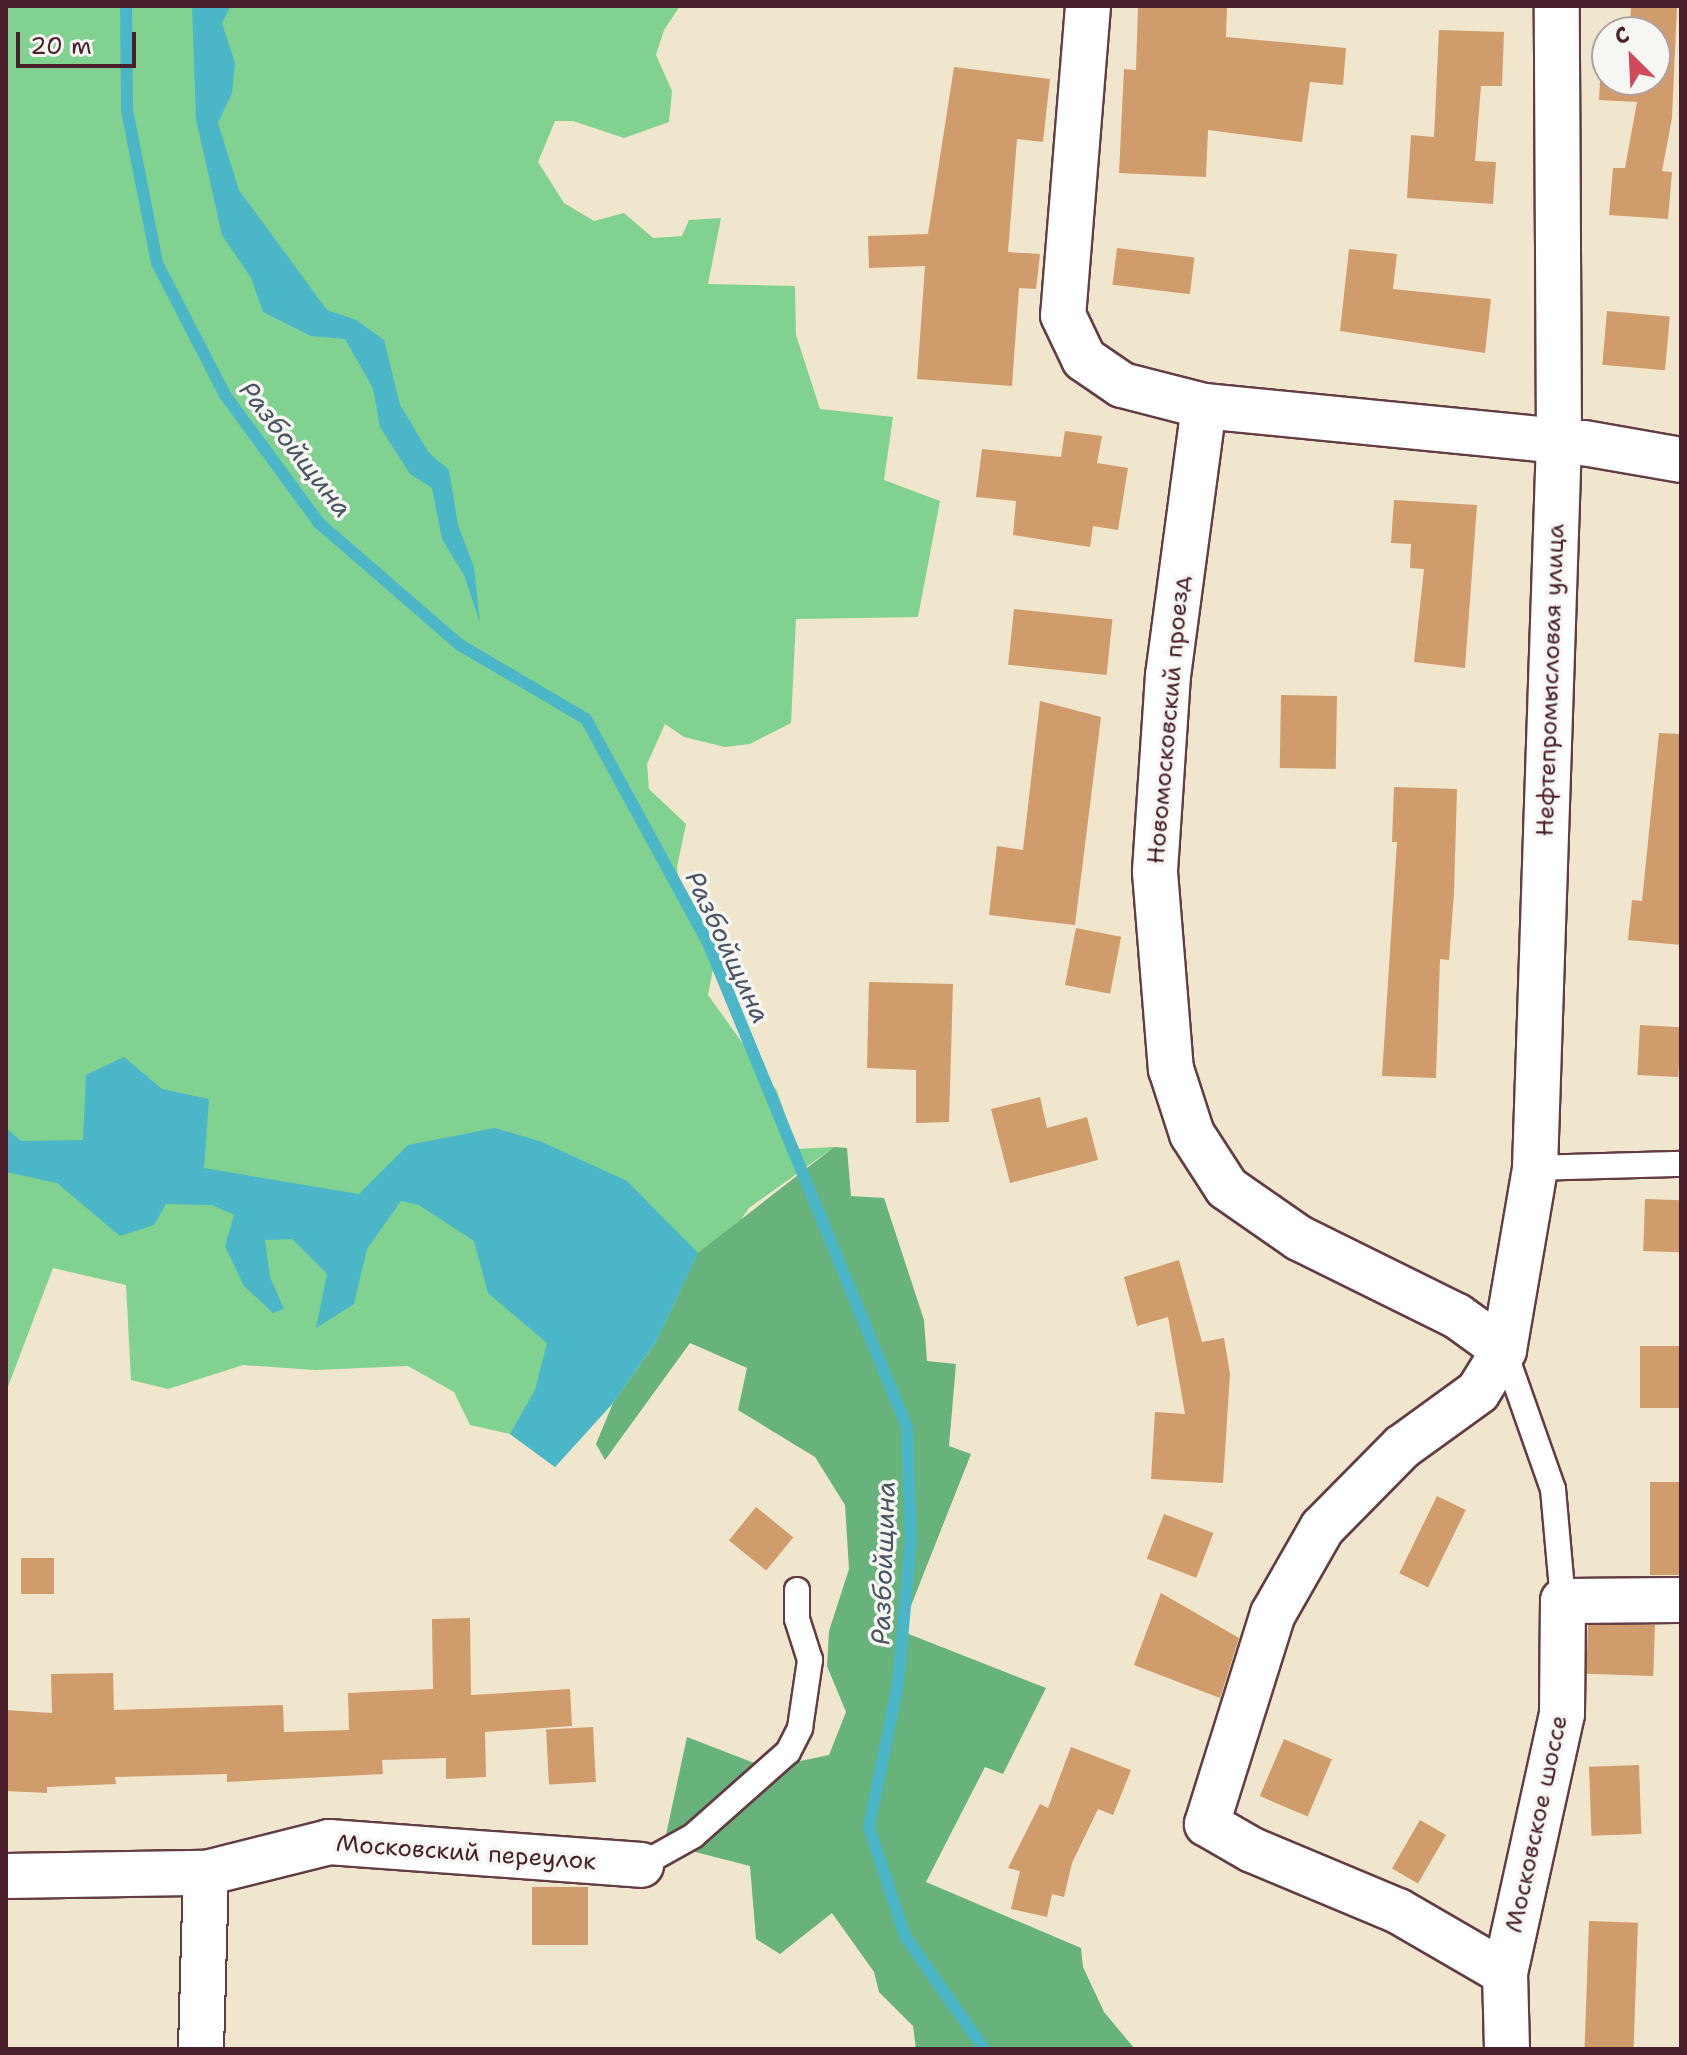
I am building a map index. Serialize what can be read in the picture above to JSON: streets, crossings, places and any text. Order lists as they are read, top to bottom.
{
  "streets": {
    "street": [
      "Нефтепромысловая улица",
      "Новомосковский проезд",
      "Московское шоссе",
      "Московский переулок"
    ]
  },
  "crossings": [
    ["Нефтепромысловая улица", "Новомосковский проезд"],
    ["Нефтепромысловая улица", "Московское шоссе"],
    ["Новомосковский проезд", "Московское шоссе"]
  ],
  "water": ["Разбойщина"],
  "scale_bar": "20 m",
  "north": "top left"
}
